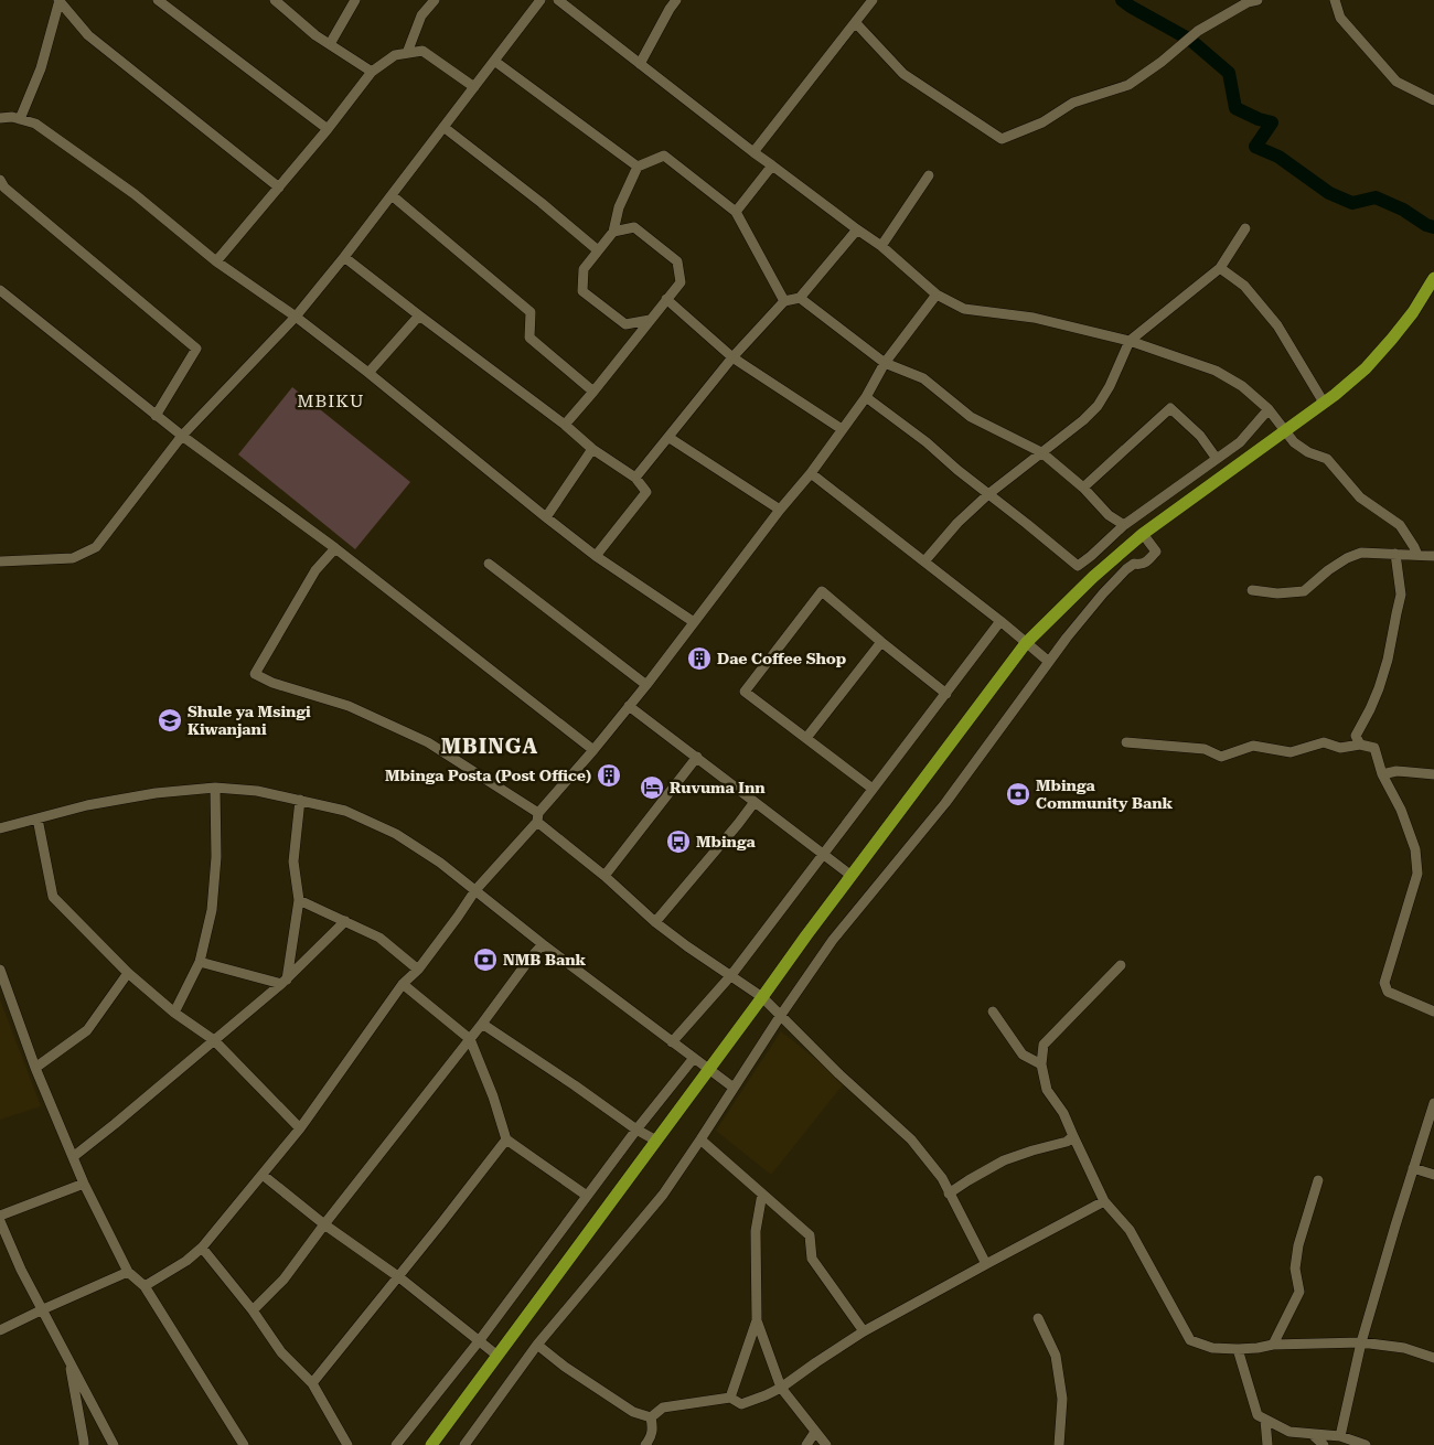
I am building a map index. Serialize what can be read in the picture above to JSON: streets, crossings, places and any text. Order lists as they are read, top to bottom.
{
  "districts": ["MBIKU", "MBINGA"],
  "places": {
    "building": ["Dae Coffee Shop", "Mbinga Posta (Post Office)"],
    "school or university": ["Shule ya Msingi Kiwanjani"],
    "hotel": ["Ruvuma Inn"],
    "bank": ["Mbinga Community Bank", "NMB Bank"],
    "bus stop": ["Mbinga"]
  }
}
